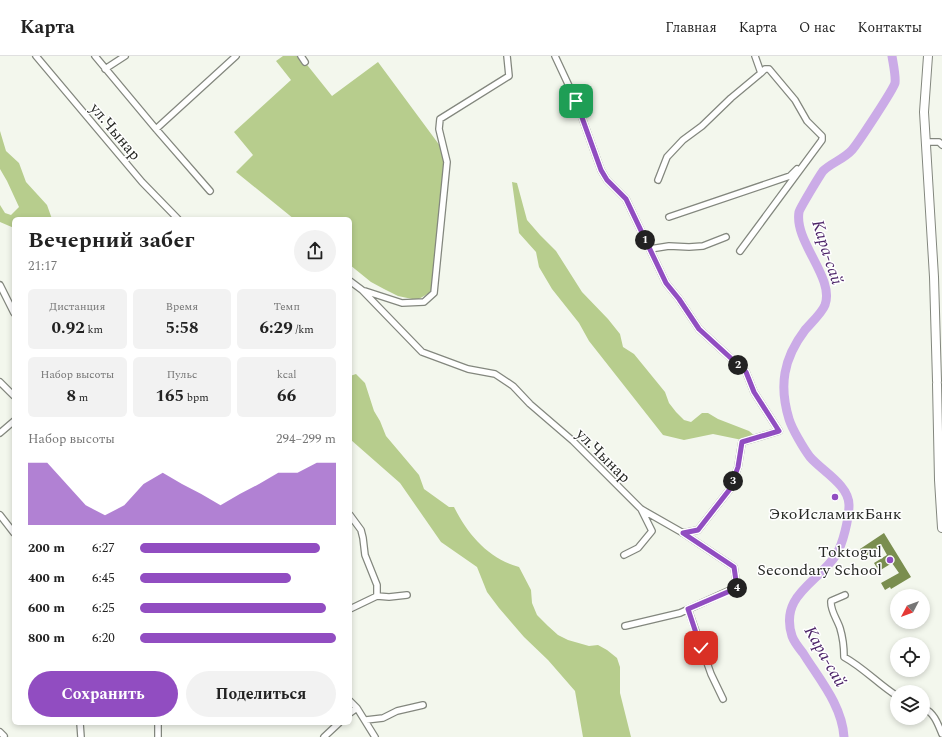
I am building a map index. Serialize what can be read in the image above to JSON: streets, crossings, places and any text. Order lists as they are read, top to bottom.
{
  "streets": {
    "street": ["ул.Чынар"]
  },
  "water": ["Кара-сай"],
  "places": ["ЭкоИсламикБанк", "Toktogul Secondary School"],
  "north": "bottom left",
  "page": {
    "header": "Карта",
    "nav": [
      "Главная",
      "Карта",
      "О нас",
      "Контакты"
    ],
    "heading": ["Вечерний забег", "21:17"],
    "pins": [
      "1",
      "2",
      "3",
      "4"
    ],
    "stats": [
      ["Дистанция", "0.92 km"],
      ["Время", "5:58"],
      ["Темп", "6:29 /km"],
      ["Набор высоты", "8 m"],
      ["Пульс", "165 bpm"],
      ["kcal", "66"]
    ],
    "chart": ["Набор высоты", "294–299 m"],
    "list": [
      {
        "name": "200 m",
        "note": "6:27"
      },
      {
        "name": "400 m",
        "note": "6:45"
      },
      {
        "name": "600 m",
        "note": "6:25"
      },
      {
        "name": "800 m",
        "note": "6:20"
      }
    ],
    "buttons": ["Сохранить", "Поделиться"]
  }
}
